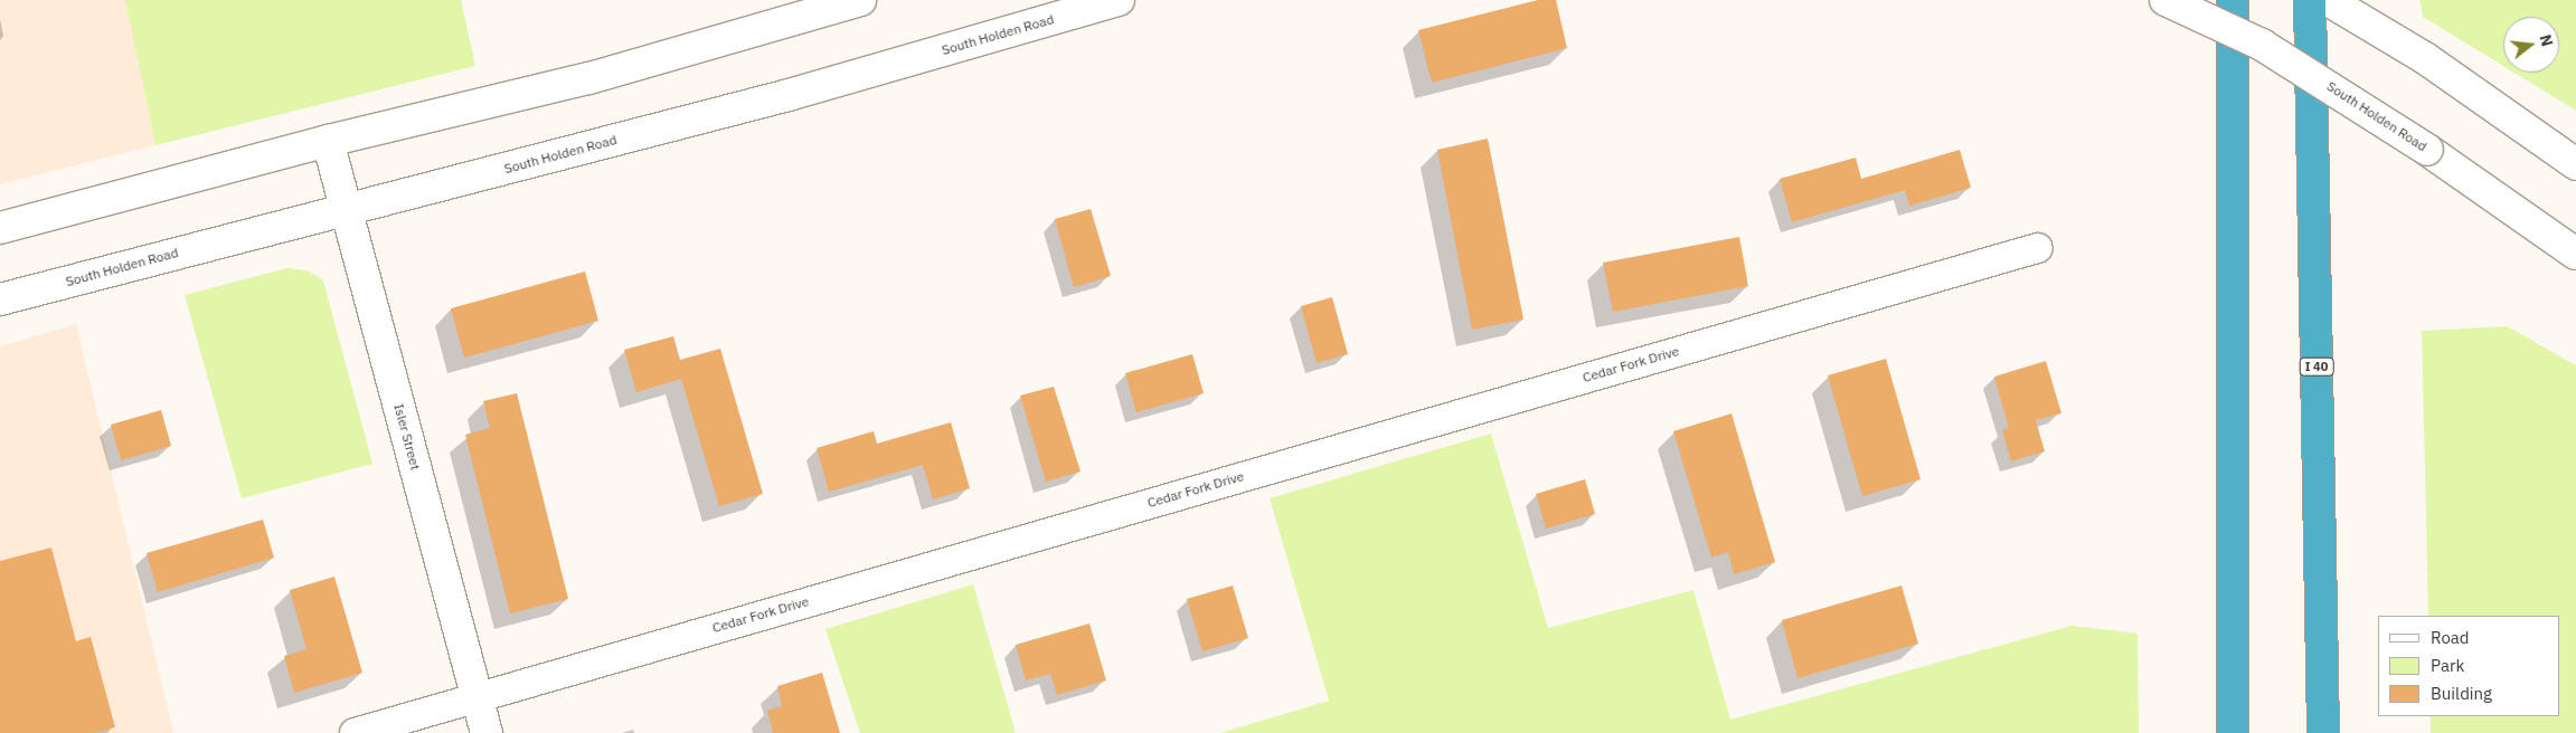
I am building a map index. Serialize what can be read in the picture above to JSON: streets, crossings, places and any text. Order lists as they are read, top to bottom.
{
  "streets": {
    "highway": ["I 40"],
    "main road": ["South Holden Road", "Isler Street"],
    "street": ["Cedar Fork Drive"]
  },
  "crossings": [
    ["South Holden Road", "Isler Street"],
    ["Cedar Fork Drive", "Isler Street"]
  ],
  "legend": ["Road", "Park", "Building"],
  "north": "right"
}
